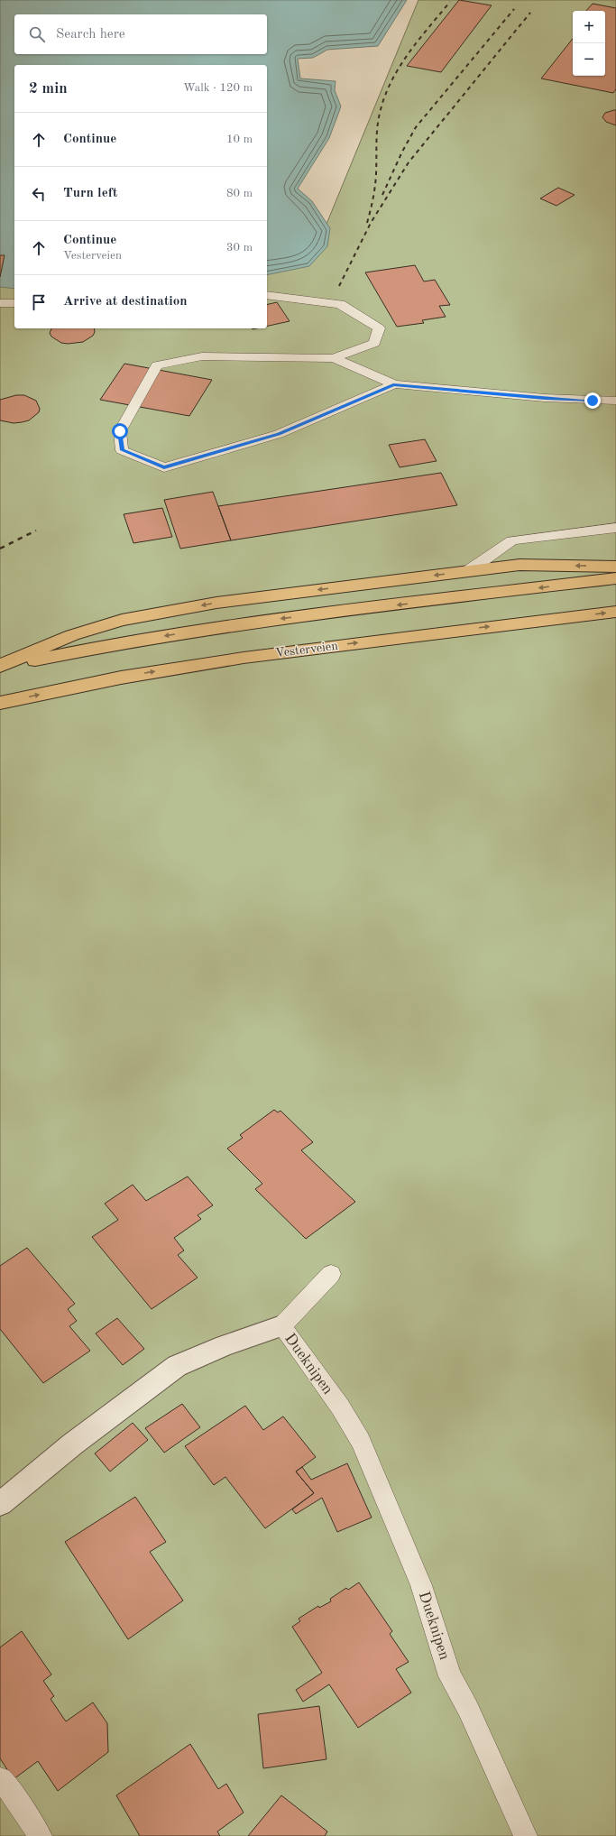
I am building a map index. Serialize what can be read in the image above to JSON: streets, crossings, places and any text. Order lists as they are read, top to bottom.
{
  "streets": {
    "highway": ["Vesterveien"],
    "street": ["Dueknipen"]
  },
  "page": {
    "map_buttons": ["+", "−"],
    "search": "Search here",
    "heading": ["2 min", "Walk · 120 m"],
    "list": [
      ["Continue", "10 m"],
      ["Turn left", "80 m"],
      ["Continue", "Vesterveien", "30 m"],
      "Arrive at destination"
    ]
  }
}
